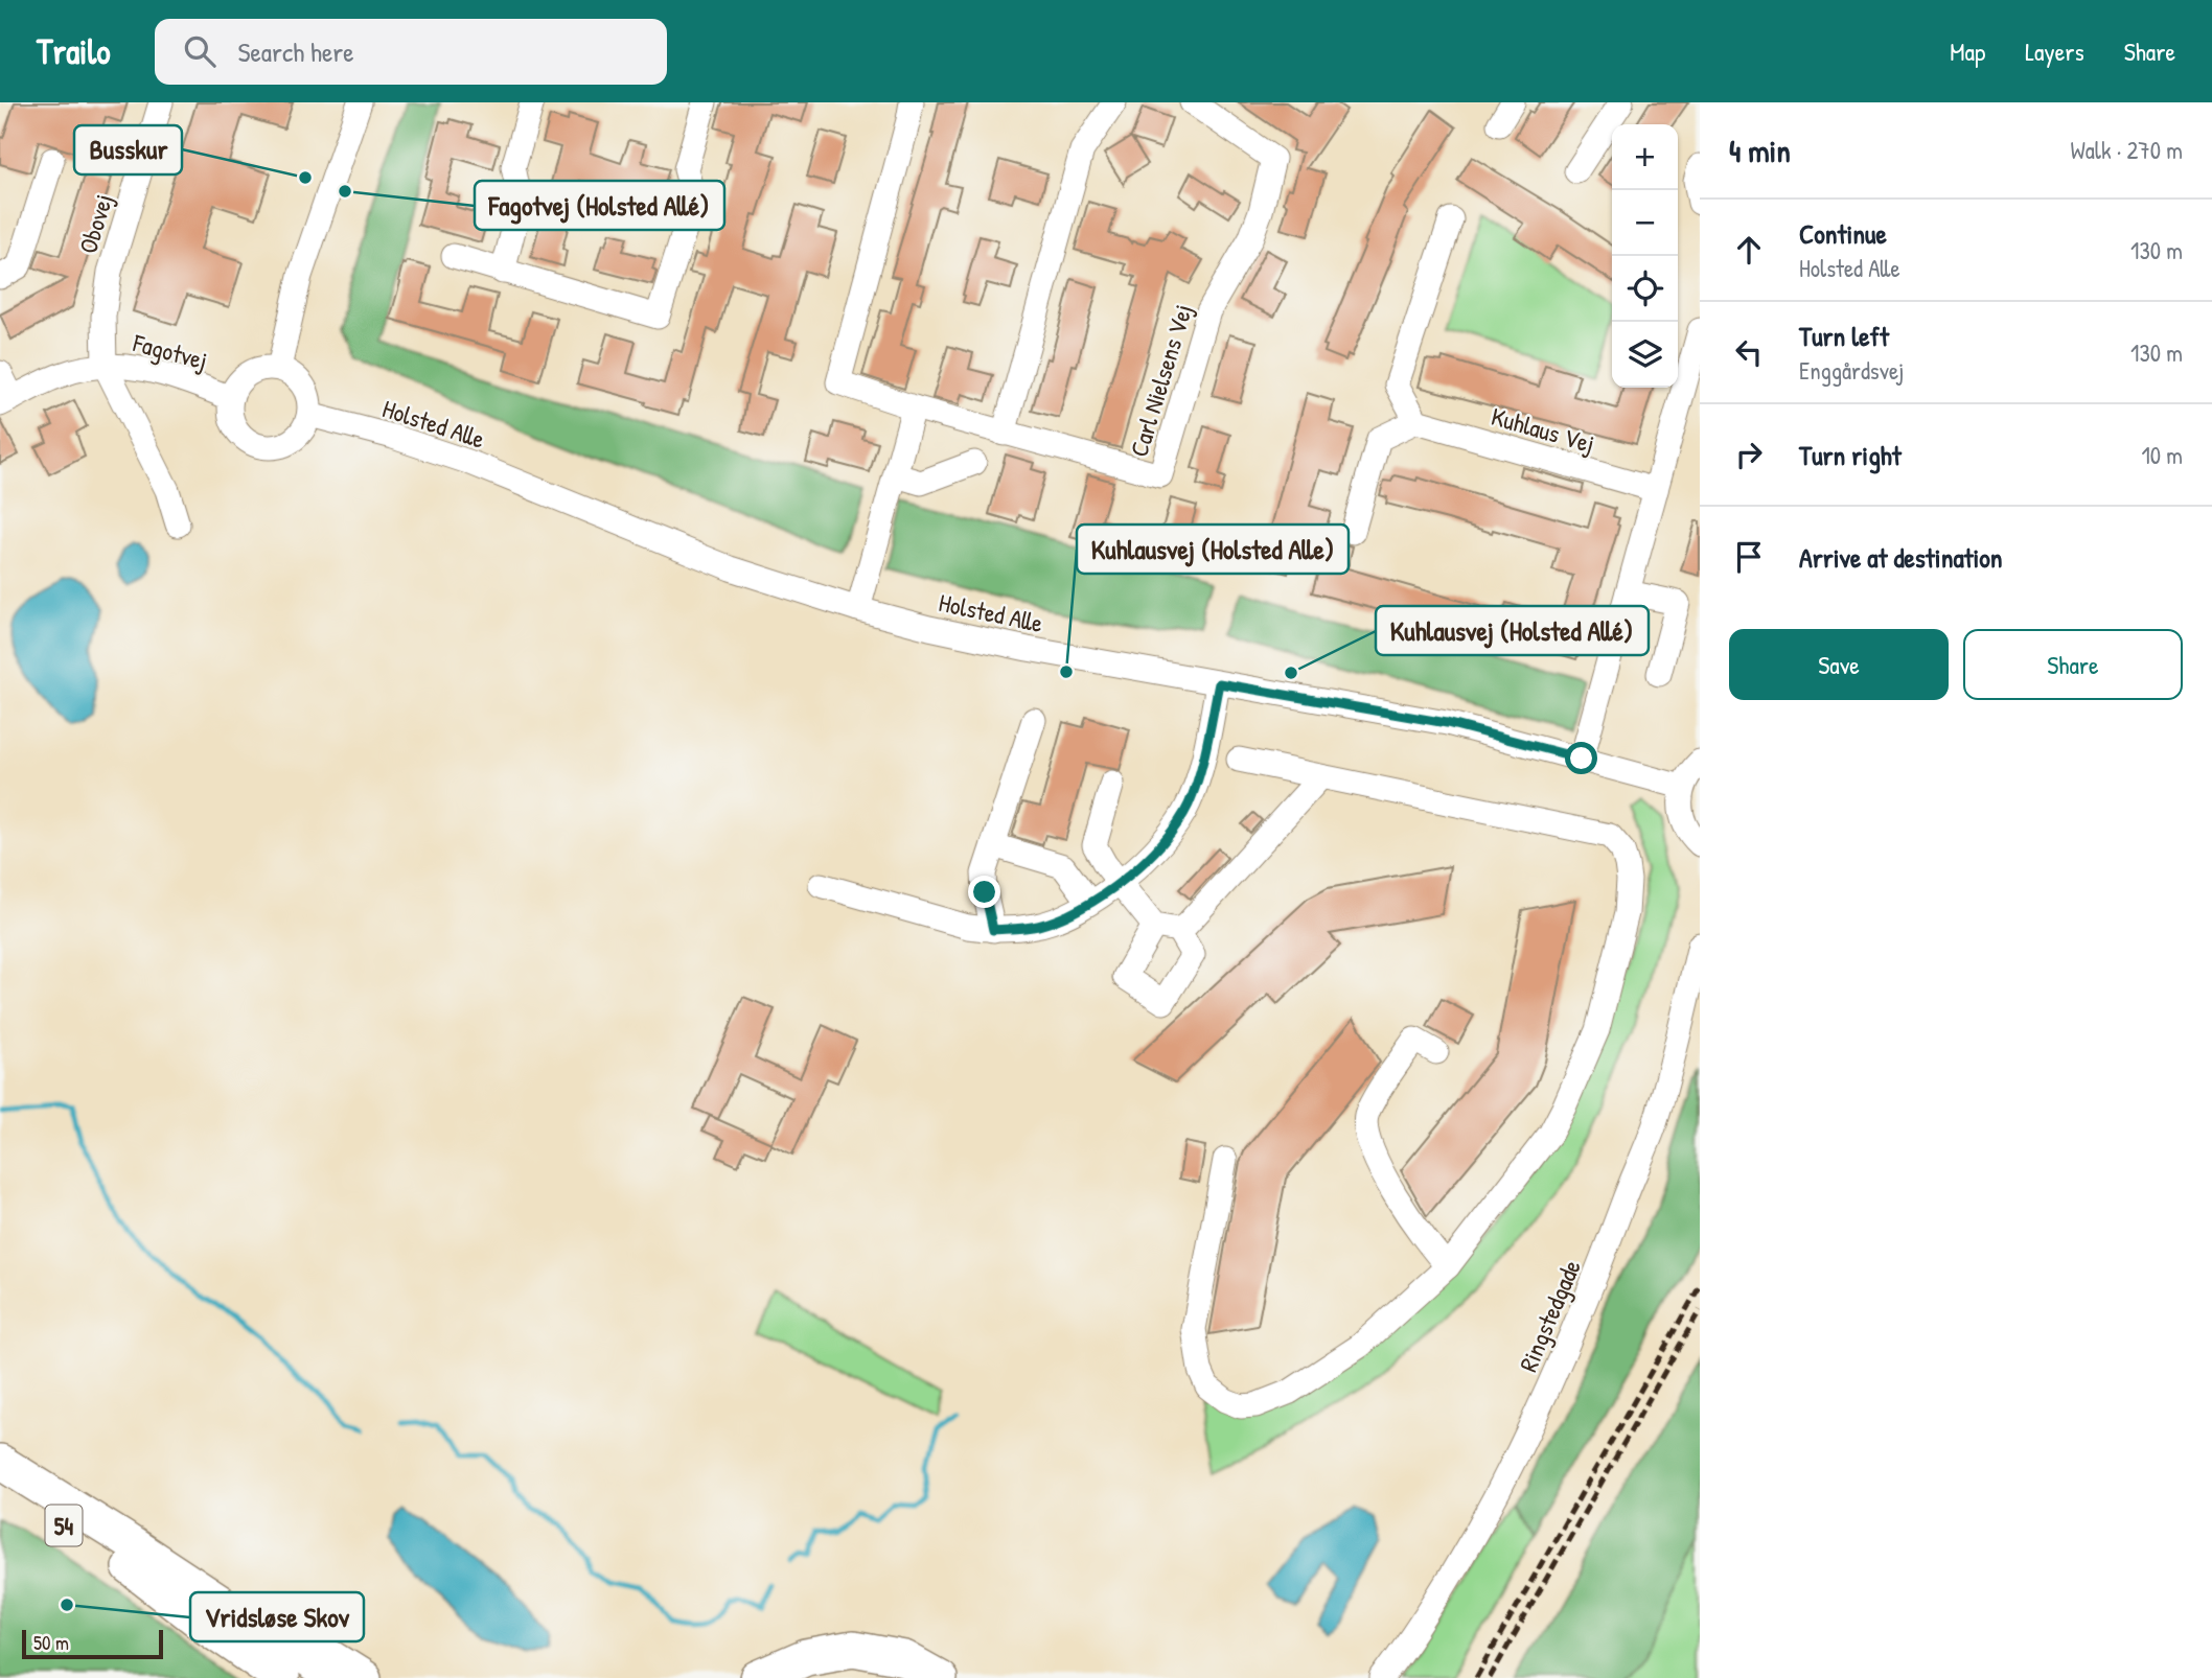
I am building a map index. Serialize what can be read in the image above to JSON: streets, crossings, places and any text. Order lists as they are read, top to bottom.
{
  "streets": {
    "highway": ["54"],
    "street": [
      "Obovej",
      "Fagotvej",
      "Carl Nielsens Vej",
      "Holsted Alle",
      "Kuhlaus Vej",
      "Ringstedgade"
    ]
  },
  "crossings": [
    ["Obovej", "Fagotvej"],
    ["Fagotvej", "Holsted Alle"]
  ],
  "places": [
    "Busskur",
    "Fagotvej (Holsted Allé)",
    "Kuhlausvej (Holsted Alle)",
    "Kuhlausvej (Holsted Allé)",
    "Vridsløse Skov"
  ],
  "scale_bar": "50 m",
  "page": {
    "header": "Trailo",
    "search": "Search here",
    "nav": ["Map", "Layers", "Share"],
    "heading": ["4 min", "Walk · 270 m"],
    "map_buttons": ["+", "−"],
    "list": [
      ["Continue", "Holsted Alle", "130 m"],
      ["Turn left", "Enggårdsvej", "130 m"],
      ["Turn right", "10 m"],
      "Arrive at destination"
    ],
    "buttons": ["Save", "Share"],
    "scale": "50 m"
  }
}
